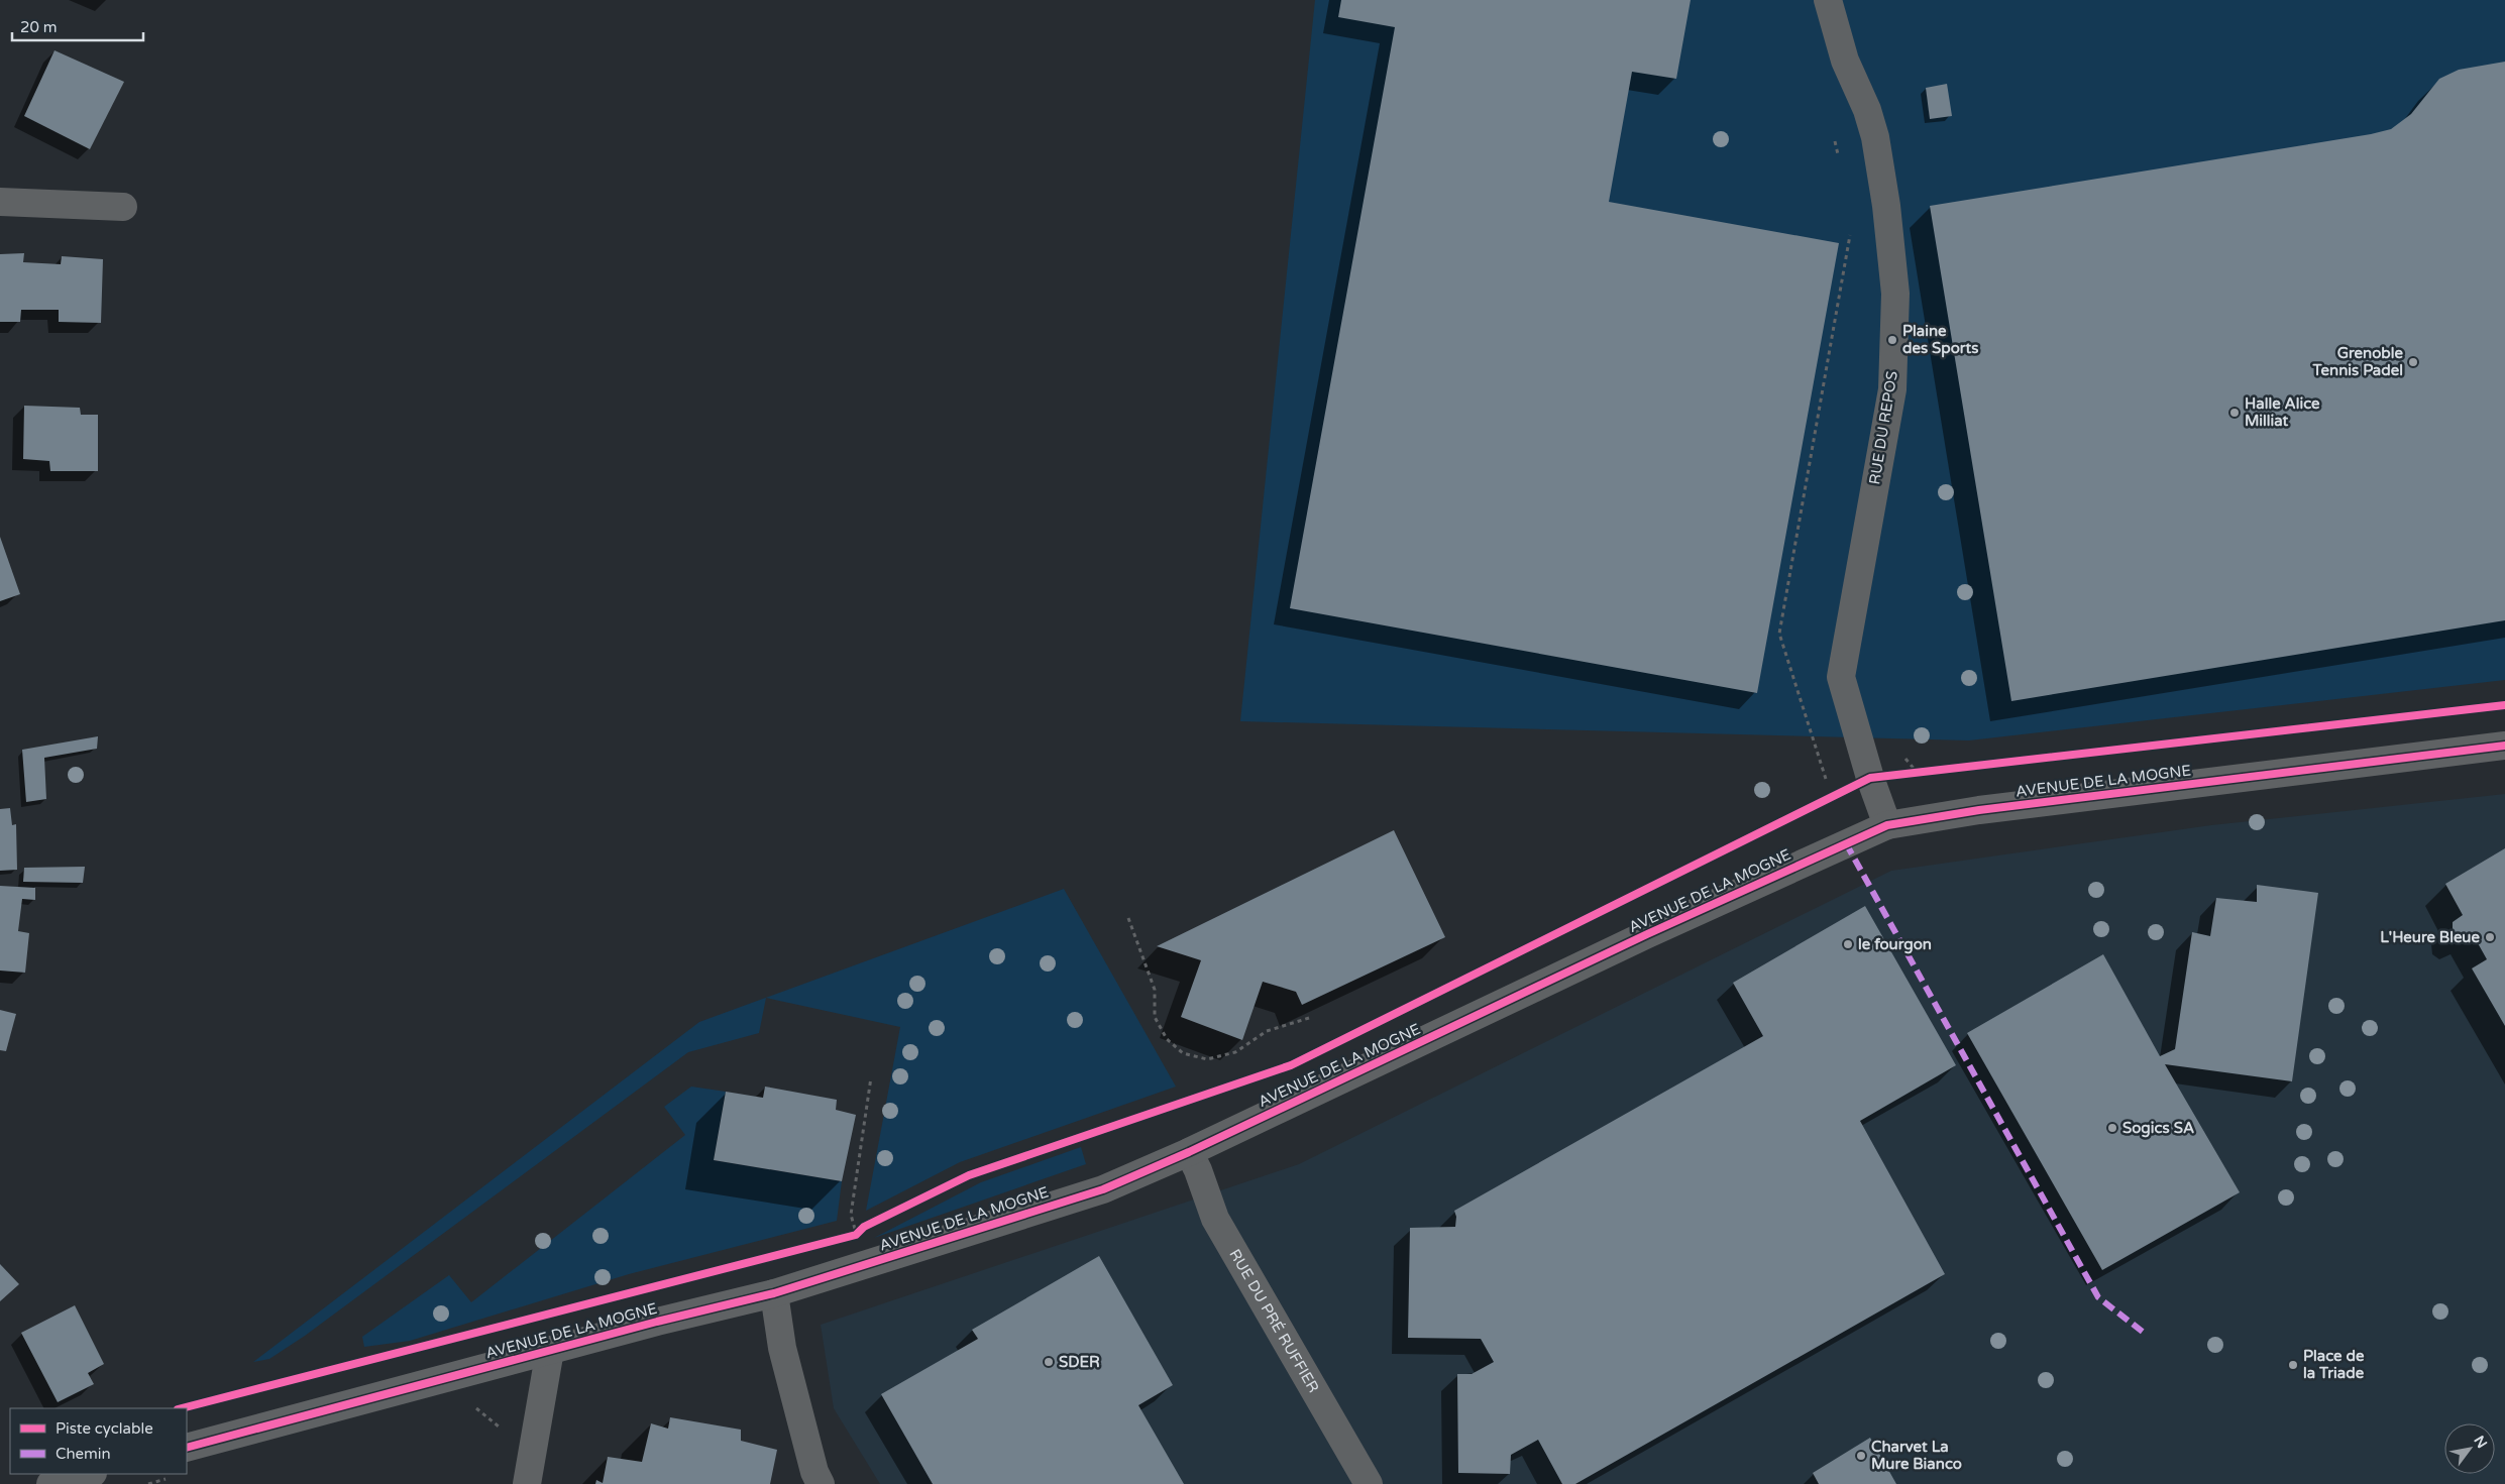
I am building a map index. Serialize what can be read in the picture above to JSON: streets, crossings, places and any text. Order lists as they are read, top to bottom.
{
  "streets": {
    "street": ["RUE DU REPOS", "AVENUE DE LA MOGNE", "RUE DU PRÉ RUFFIER"]
  },
  "crossings": [
    ["RUE DU REPOS", "AVENUE DE LA MOGNE"],
    ["AVENUE DE LA MOGNE", "RUE DU PRÉ RUFFIER"]
  ],
  "places": [
    "Plaine des Sports",
    "Grenoble Tennis Padel",
    "Halle Alice Milliat",
    "L'Heure Bleue",
    "le fourgon",
    "Sogics SA",
    "SDER",
    "Place de la Triade",
    "Charvet La Mure Bianco"
  ],
  "legend": ["Piste cyclable", "Chemin"],
  "scale_bar": "20 m",
  "north": "top right"
}
